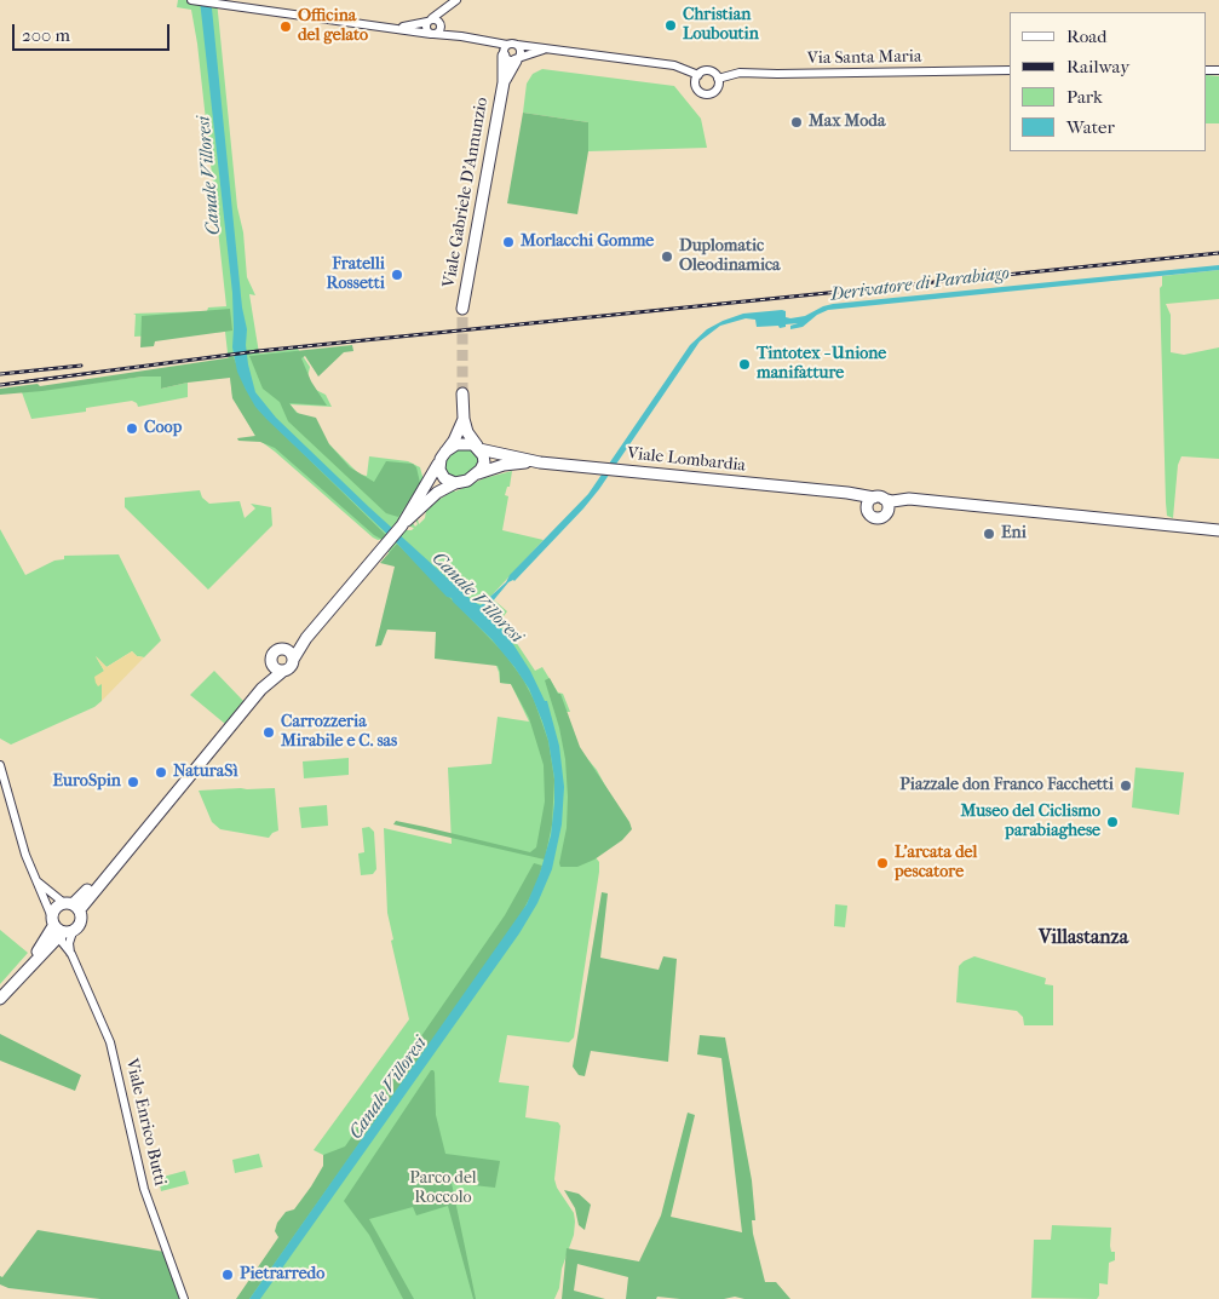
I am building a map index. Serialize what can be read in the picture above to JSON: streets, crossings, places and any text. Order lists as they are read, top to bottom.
{
  "streets": {
    "main road": ["Viale Gabriele D'Annunzio", "Viale Lombardia"],
    "street": ["Via Santa Maria", "Viale Enrico Butti"]
  },
  "crossings": [
    ["Via Santa Maria", "Viale Gabriele D'Annunzio"],
    ["Viale Lombardia", "Viale Enrico Butti"]
  ],
  "districts": ["Villastanza"],
  "water": ["Canale Villoresi", "Derivatore di Parabiago"],
  "parks": ["Parco del Roccolo"],
  "places": [
    "Christian Louboutin",
    "Officina del gelato",
    "Max Moda",
    "Morlacchi Gomme",
    "Duplomatic Oleodinamica",
    "Fratelli Rossetti",
    "Tintotex - Unione manifatture",
    "Coop",
    "Eni",
    "Carrozzeria Mirabile e C. sas",
    "NaturaSì",
    "EuroSpin",
    "Piazzale don Franco Facchetti",
    "Museo del Ciclismo parabiaghese",
    "L'arcata del pescatore",
    "Pietrarredo"
  ],
  "legend": [
    "Road",
    "Railway",
    "Park",
    "Water"
  ],
  "scale_bar": "200 m"
}
